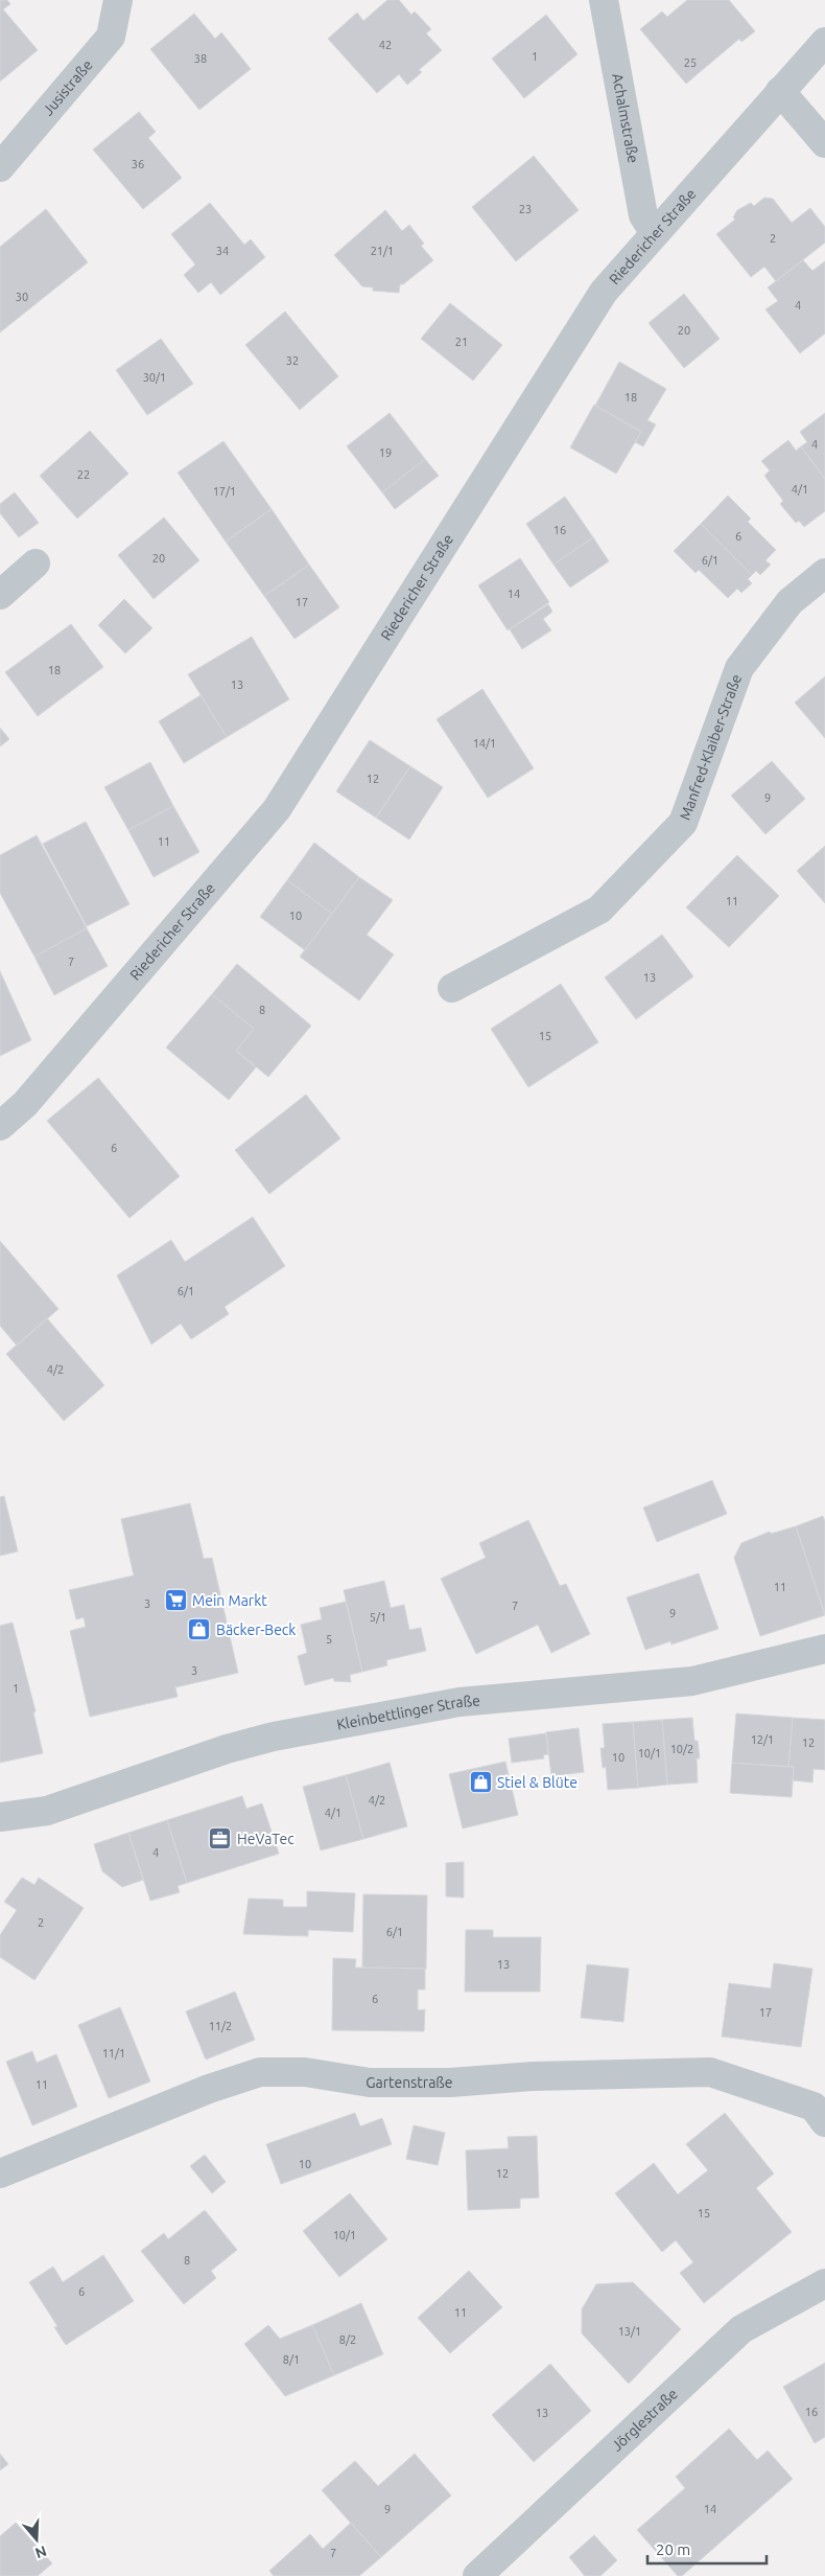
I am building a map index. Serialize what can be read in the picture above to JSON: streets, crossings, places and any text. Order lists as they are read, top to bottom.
{
  "streets": {
    "street": [
      "Jusistraße",
      "Achalmstraße",
      "Riedericher Straße",
      "Manfred-Klaiber-Straße",
      "Kleinbettlinger Straße",
      "Gartenstraße",
      "Jörglestraße"
    ]
  },
  "crossings": [
    ["Achalmstraße", "Riedericher Straße"]
  ],
  "places": {
    "supermarket": ["Mein Markt"],
    "shop": ["Bäcker-Beck", "Stiel & Blüte"],
    "office": ["HeVaTec"]
  },
  "house_numbers": [
    "42",
    "1",
    "38",
    "25",
    "36",
    "23",
    "2",
    "34",
    "21/1",
    "30",
    "4",
    "20",
    "21",
    "32",
    "30/1",
    "18",
    "4",
    "19",
    "22",
    "4/1",
    "17/1",
    "16",
    "6",
    "20",
    "6/1",
    "14",
    "17",
    "18",
    "13",
    "14/1",
    "12",
    "9",
    "11",
    "11",
    "10",
    "7",
    "13",
    "8",
    "15",
    "6",
    "6/1",
    "4/2",
    "11",
    "3",
    "7",
    "9",
    "5/1",
    "5",
    "3",
    "1",
    "12/1",
    "12",
    "10/2",
    "10/1",
    "10",
    "4/2",
    "4/1",
    "4",
    "2",
    "6/1",
    "13",
    "6",
    "17",
    "11/2",
    "11/1",
    "11",
    "10",
    "12",
    "15",
    "10/1",
    "8",
    "6",
    "11",
    "13/1",
    "8/2",
    "8/1",
    "16",
    "13",
    "9",
    "14",
    "7"
  ],
  "scale_bar": "20 m",
  "north": "bottom"
}
